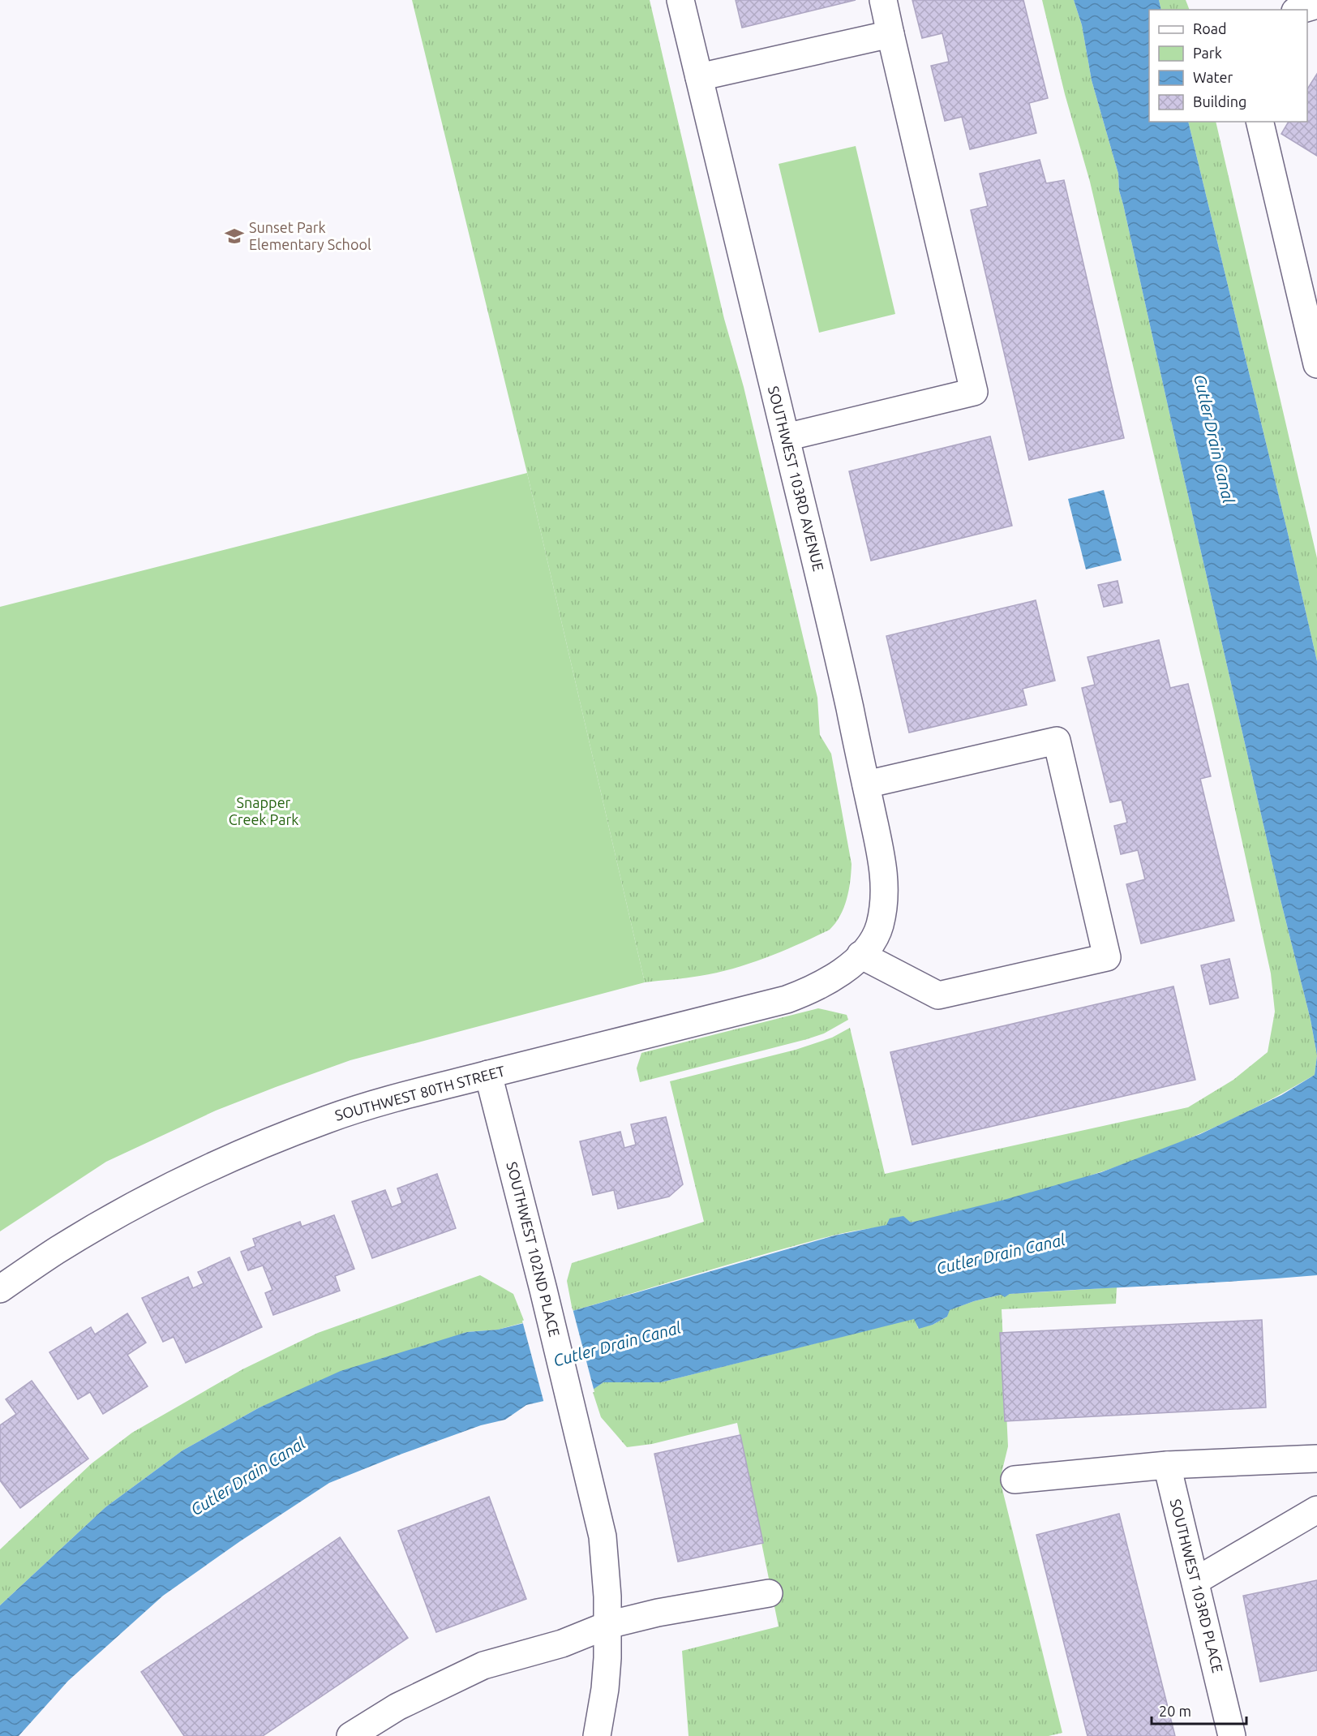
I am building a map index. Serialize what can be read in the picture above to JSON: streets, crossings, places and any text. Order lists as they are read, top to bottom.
{
  "streets": {
    "street": [
      "SOUTHWEST 103RD AVENUE",
      "SOUTHWEST 80TH STREET",
      "SOUTHWEST 102ND PLACE",
      "SOUTHWEST 103RD PLACE"
    ]
  },
  "crossings": [
    ["SOUTHWEST 103RD AVENUE", "SOUTHWEST 80TH STREET"],
    ["SOUTHWEST 80TH STREET", "SOUTHWEST 102ND PLACE"]
  ],
  "water": ["Cutler Drain Canal"],
  "parks": ["Snapper Creek Park"],
  "places": {
    "school or university": ["Sunset Park Elementary School"]
  },
  "legend": [
    "Road",
    "Park",
    "Water",
    "Building"
  ],
  "scale_bar": "20 m"
}
